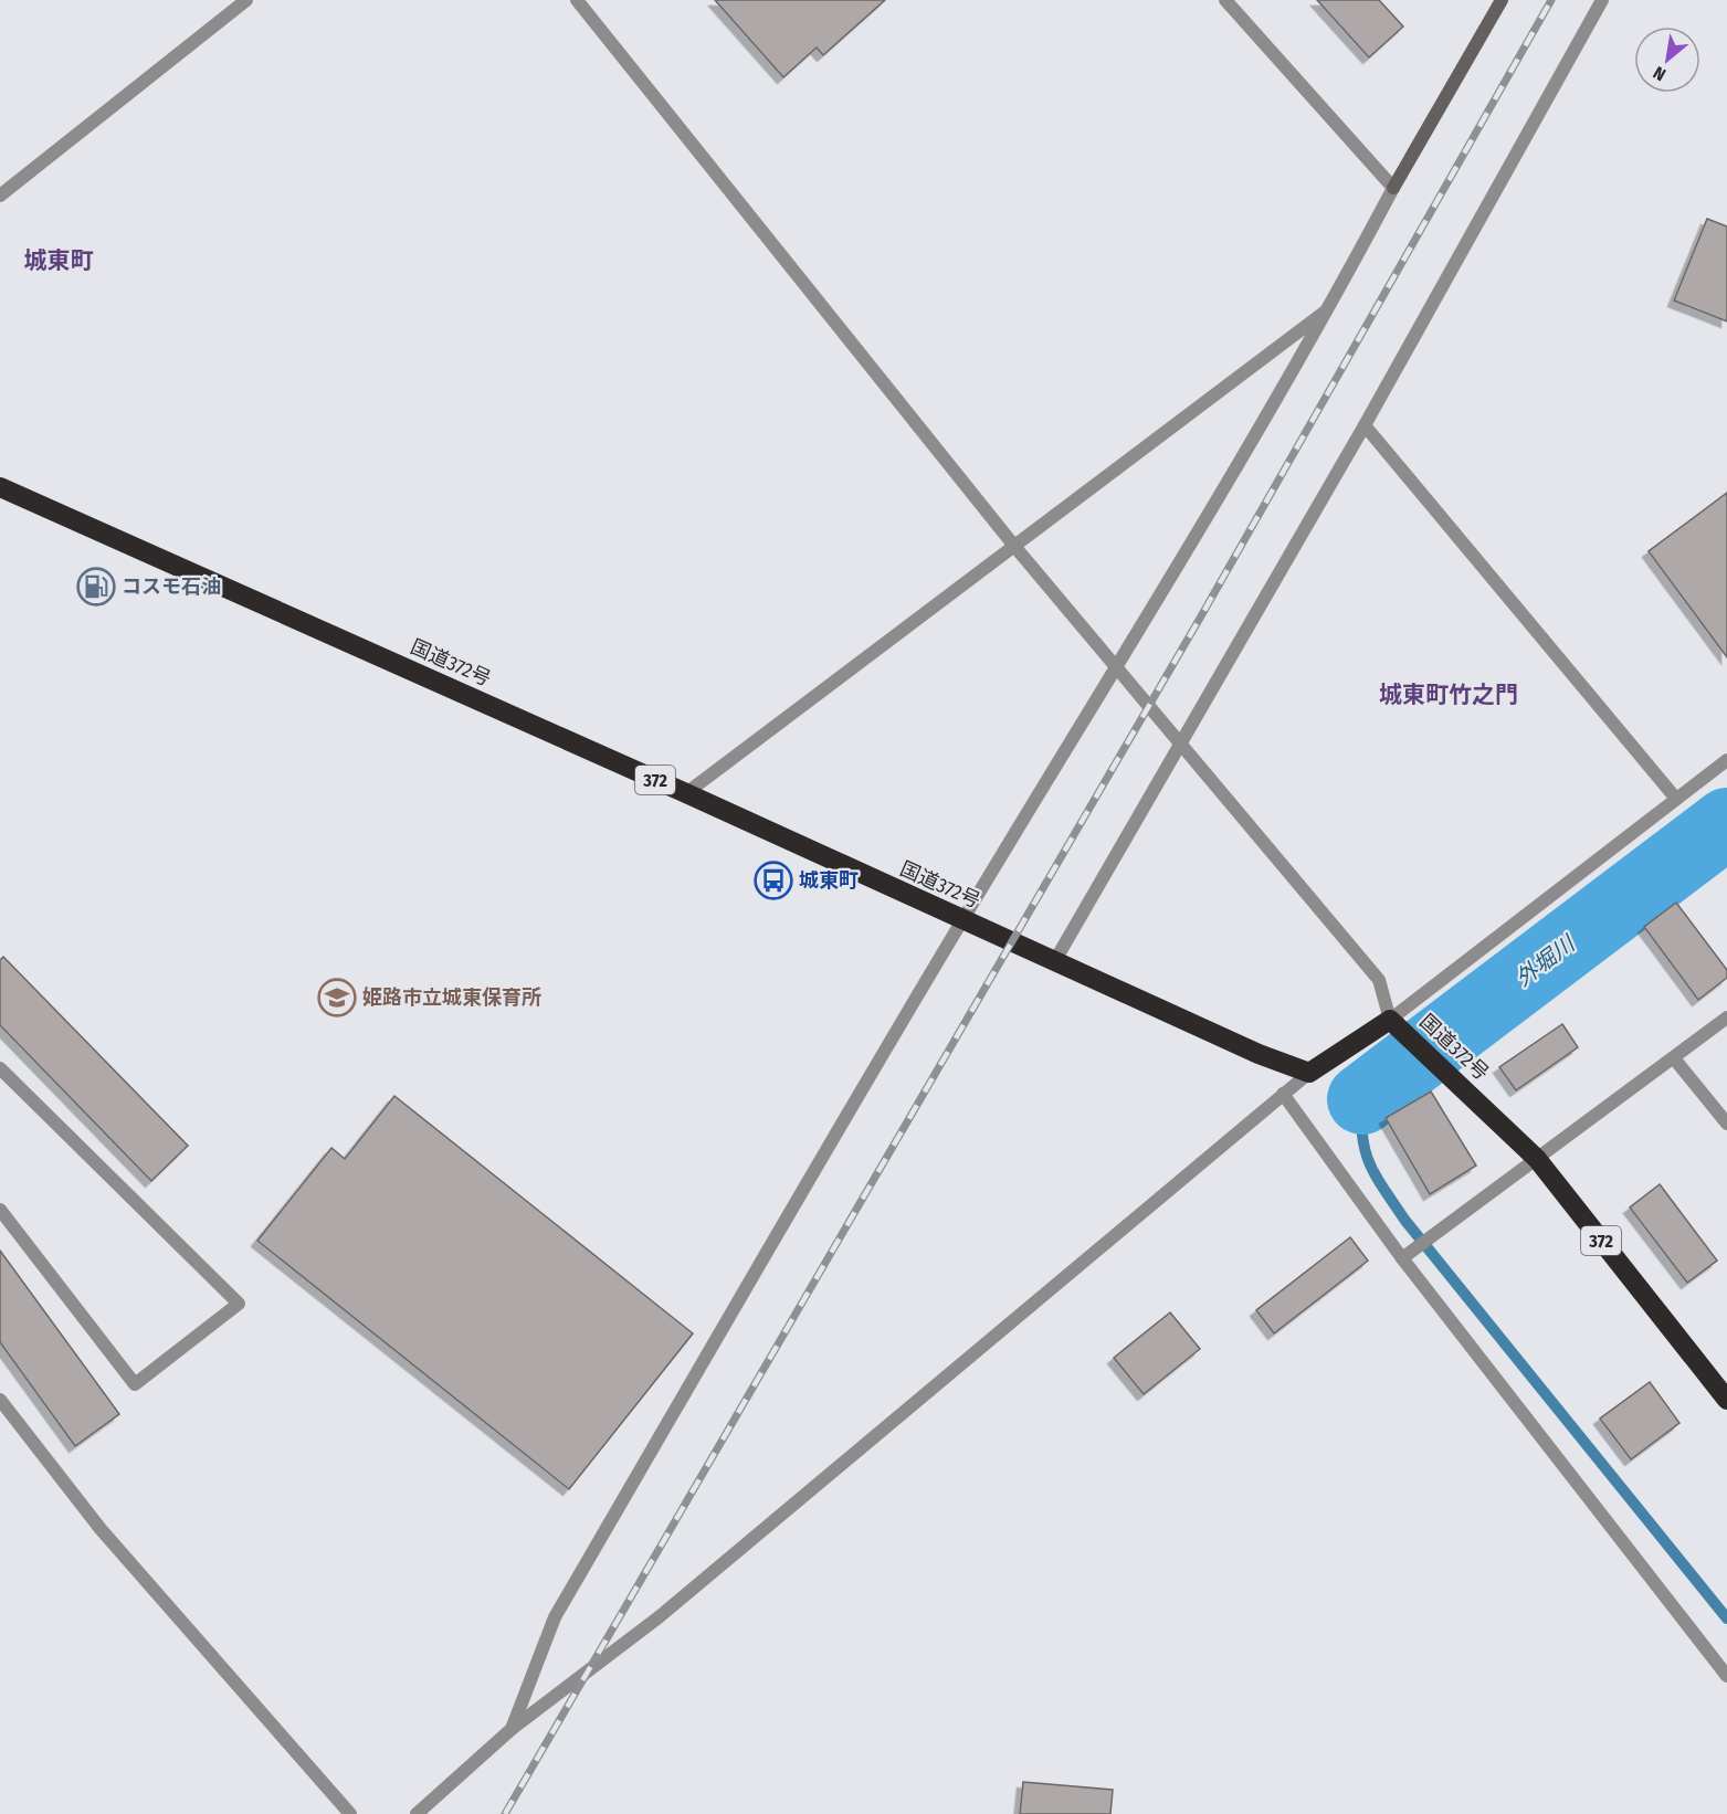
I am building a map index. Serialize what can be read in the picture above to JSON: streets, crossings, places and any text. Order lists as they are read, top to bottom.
{
  "streets": {
    "highway": ["国道372号", "372"]
  },
  "districts": ["城東町", "城東町竹之門"],
  "water": ["外堀川"],
  "places": {
    "fuel station": ["コスモ石油"],
    "bus stop": ["城東町"],
    "school or university": ["姫路市立城東保育所"]
  },
  "north": "bottom left"
}
